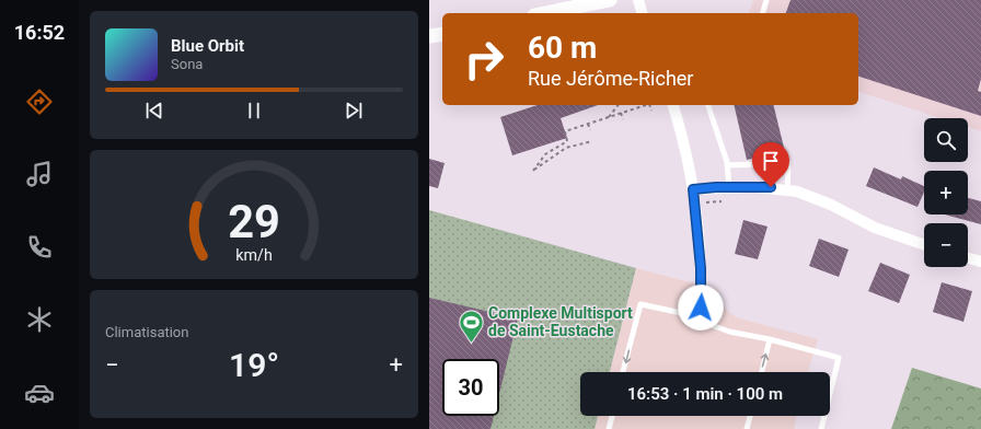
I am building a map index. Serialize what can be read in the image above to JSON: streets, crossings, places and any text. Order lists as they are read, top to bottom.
{
  "places": {
    "sports": ["Complexe Multisport de Saint-Eustache"]
  },
  "page": {
    "tabs": "16:52",
    "turn": ["60 m", "Rue Jérôme-Richer"],
    "song": ["Blue Orbit", "Sona"],
    "map_buttons": ["+", "−"],
    "tile": "Climatisation",
    "heat": ["−", "19°", "+"],
    "limit": "30",
    "trip": "16:53 · 1 min · 100 m",
    "gauge": ["29", "km/h"]
  }
}
